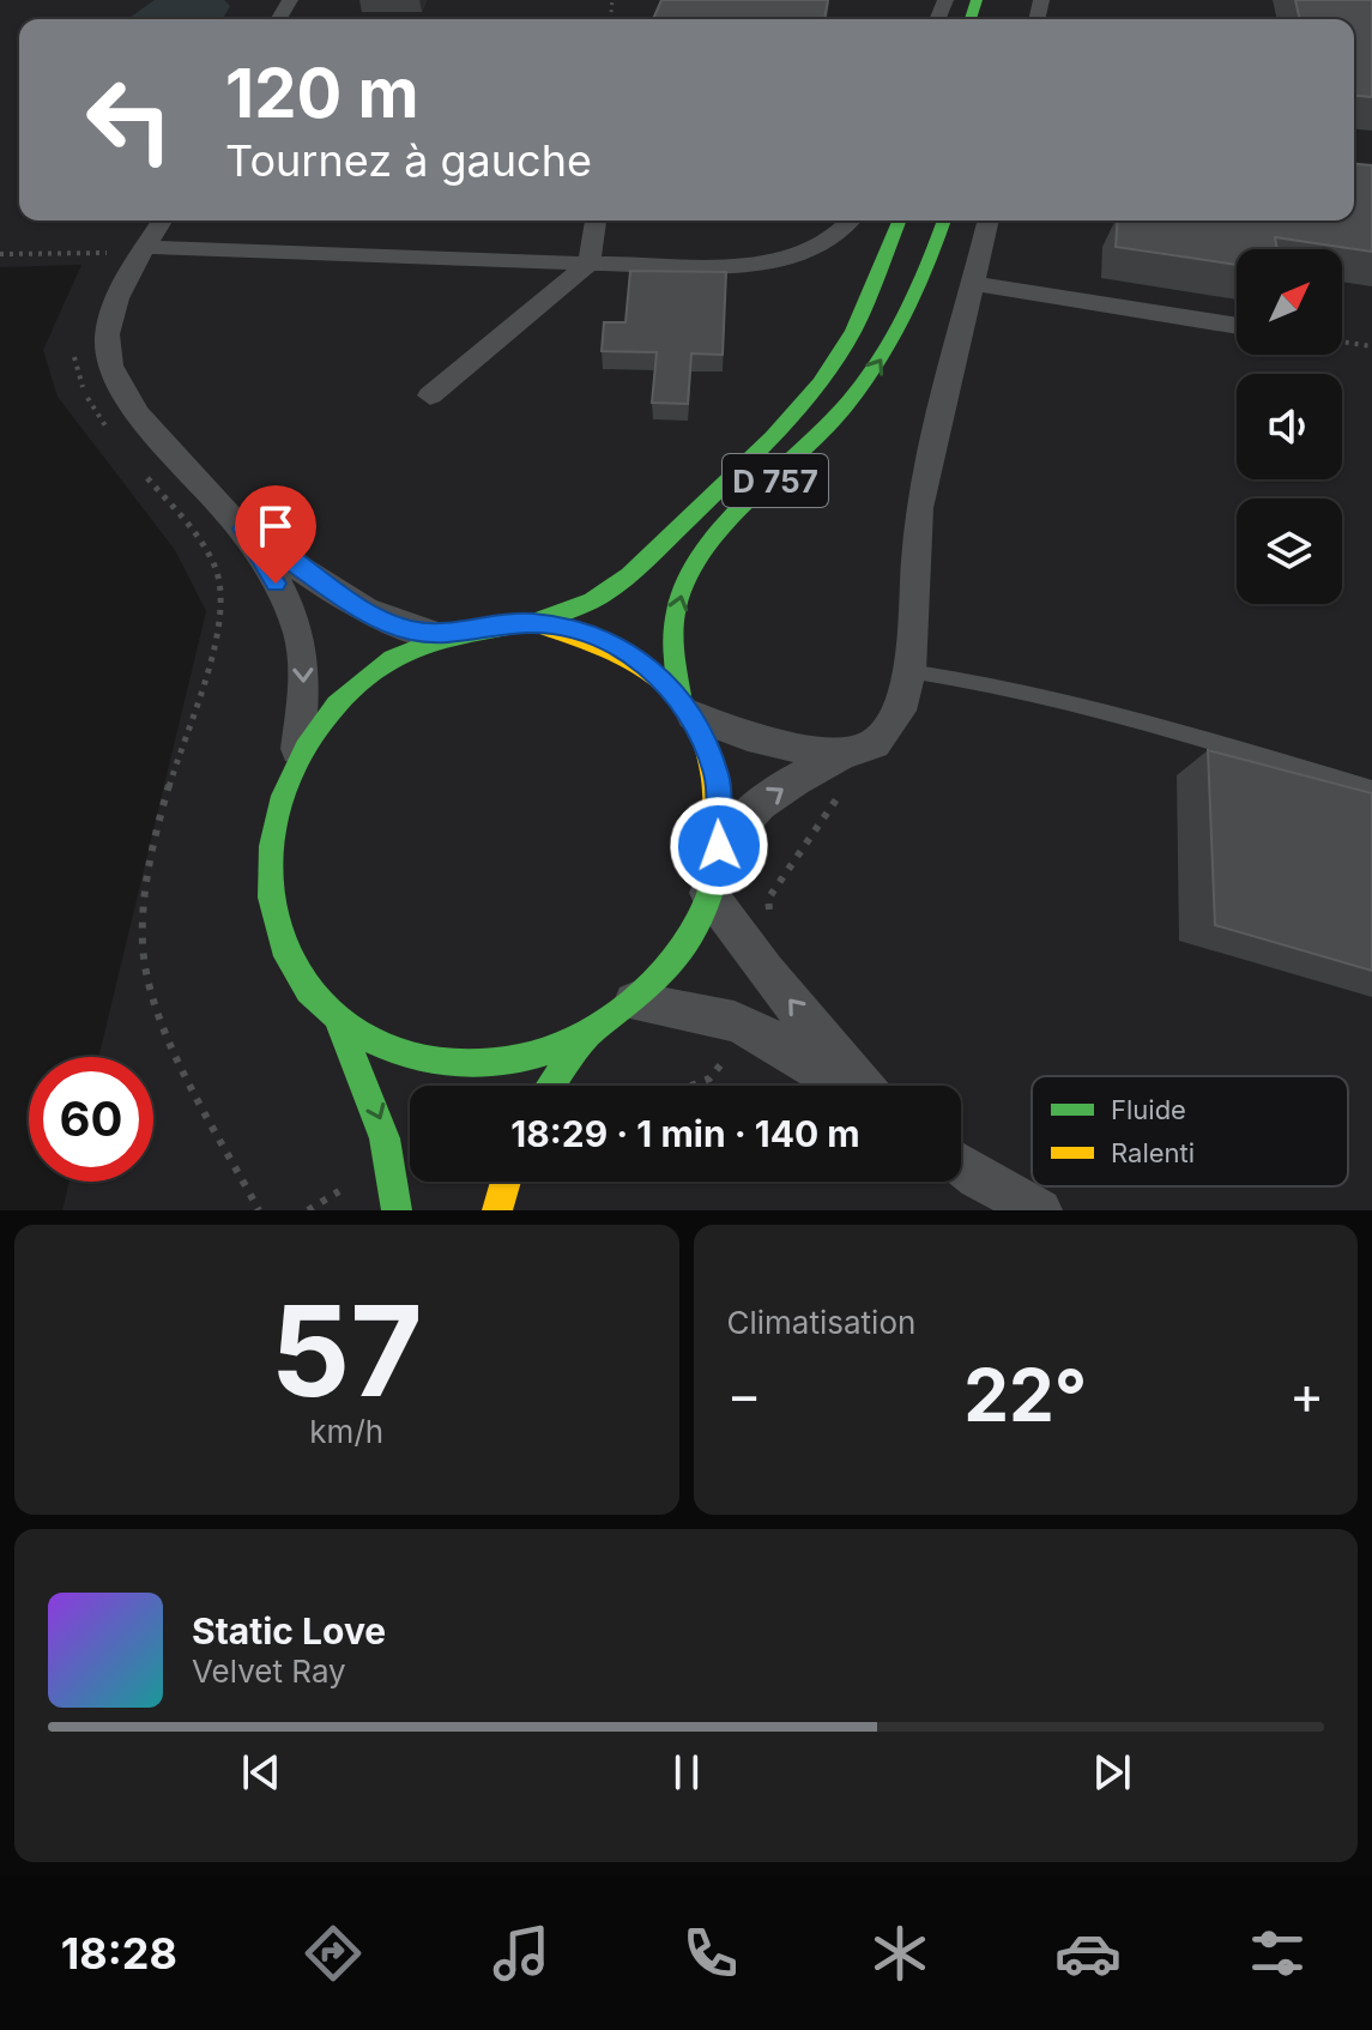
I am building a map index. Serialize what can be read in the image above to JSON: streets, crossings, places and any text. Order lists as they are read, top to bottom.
{
  "streets": {
    "main road": ["D 757"]
  },
  "legend": ["Fluide", "Ralenti"],
  "north": "top right",
  "page": {
    "turn": ["120 m", "Tournez à gauche"],
    "limit": "60",
    "trip": "18:29 · 1 min · 140 m",
    "tile": [
      ["57", "km/h"],
      "Climatisation"
    ],
    "heat": ["−", "22°", "+"],
    "song": ["Static Love", "Velvet Ray"],
    "tabs": "18:28"
  }
}
